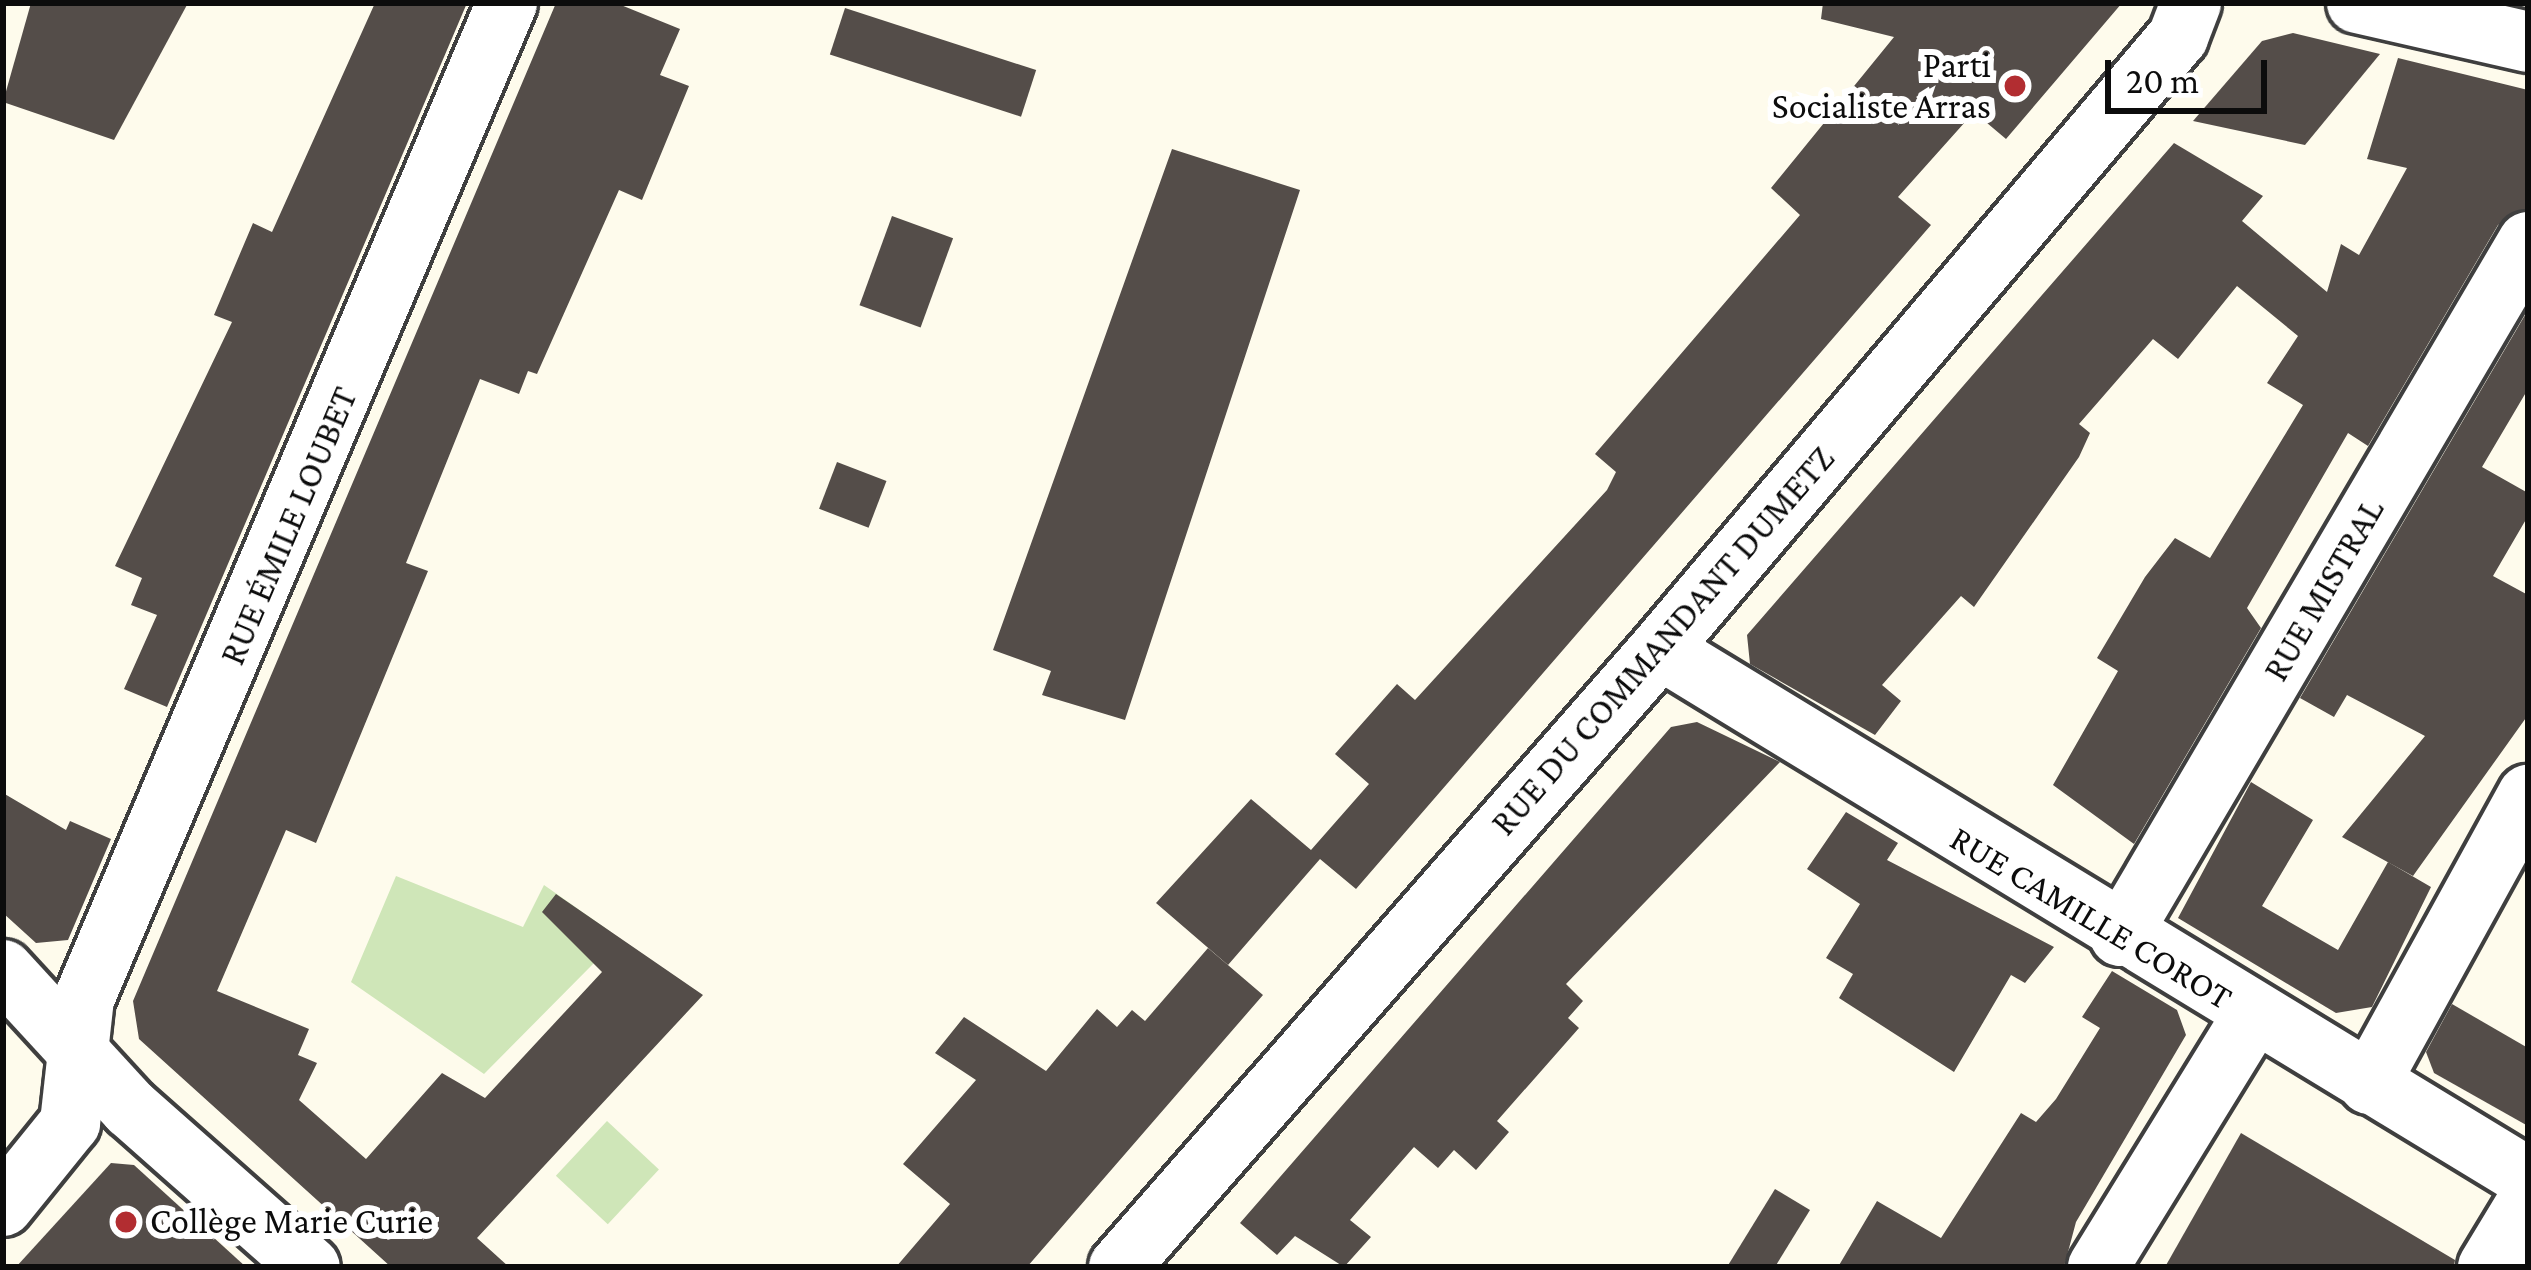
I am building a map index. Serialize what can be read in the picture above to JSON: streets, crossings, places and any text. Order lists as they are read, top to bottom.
{
  "streets": {
    "street": [
      "RUE ÉMILE LOUBET",
      "RUE MISTRAL",
      "RUE DU COMMANDANT DUMETZ",
      "RUE CAMILLE COROT"
    ]
  },
  "crossings": [
    ["RUE MISTRAL", "RUE CAMILLE COROT"],
    ["RUE DU COMMANDANT DUMETZ", "RUE CAMILLE COROT"]
  ],
  "places": ["Parti Socialiste Arras", "Collège Marie Curie"],
  "scale_bar": "20 m"
}
